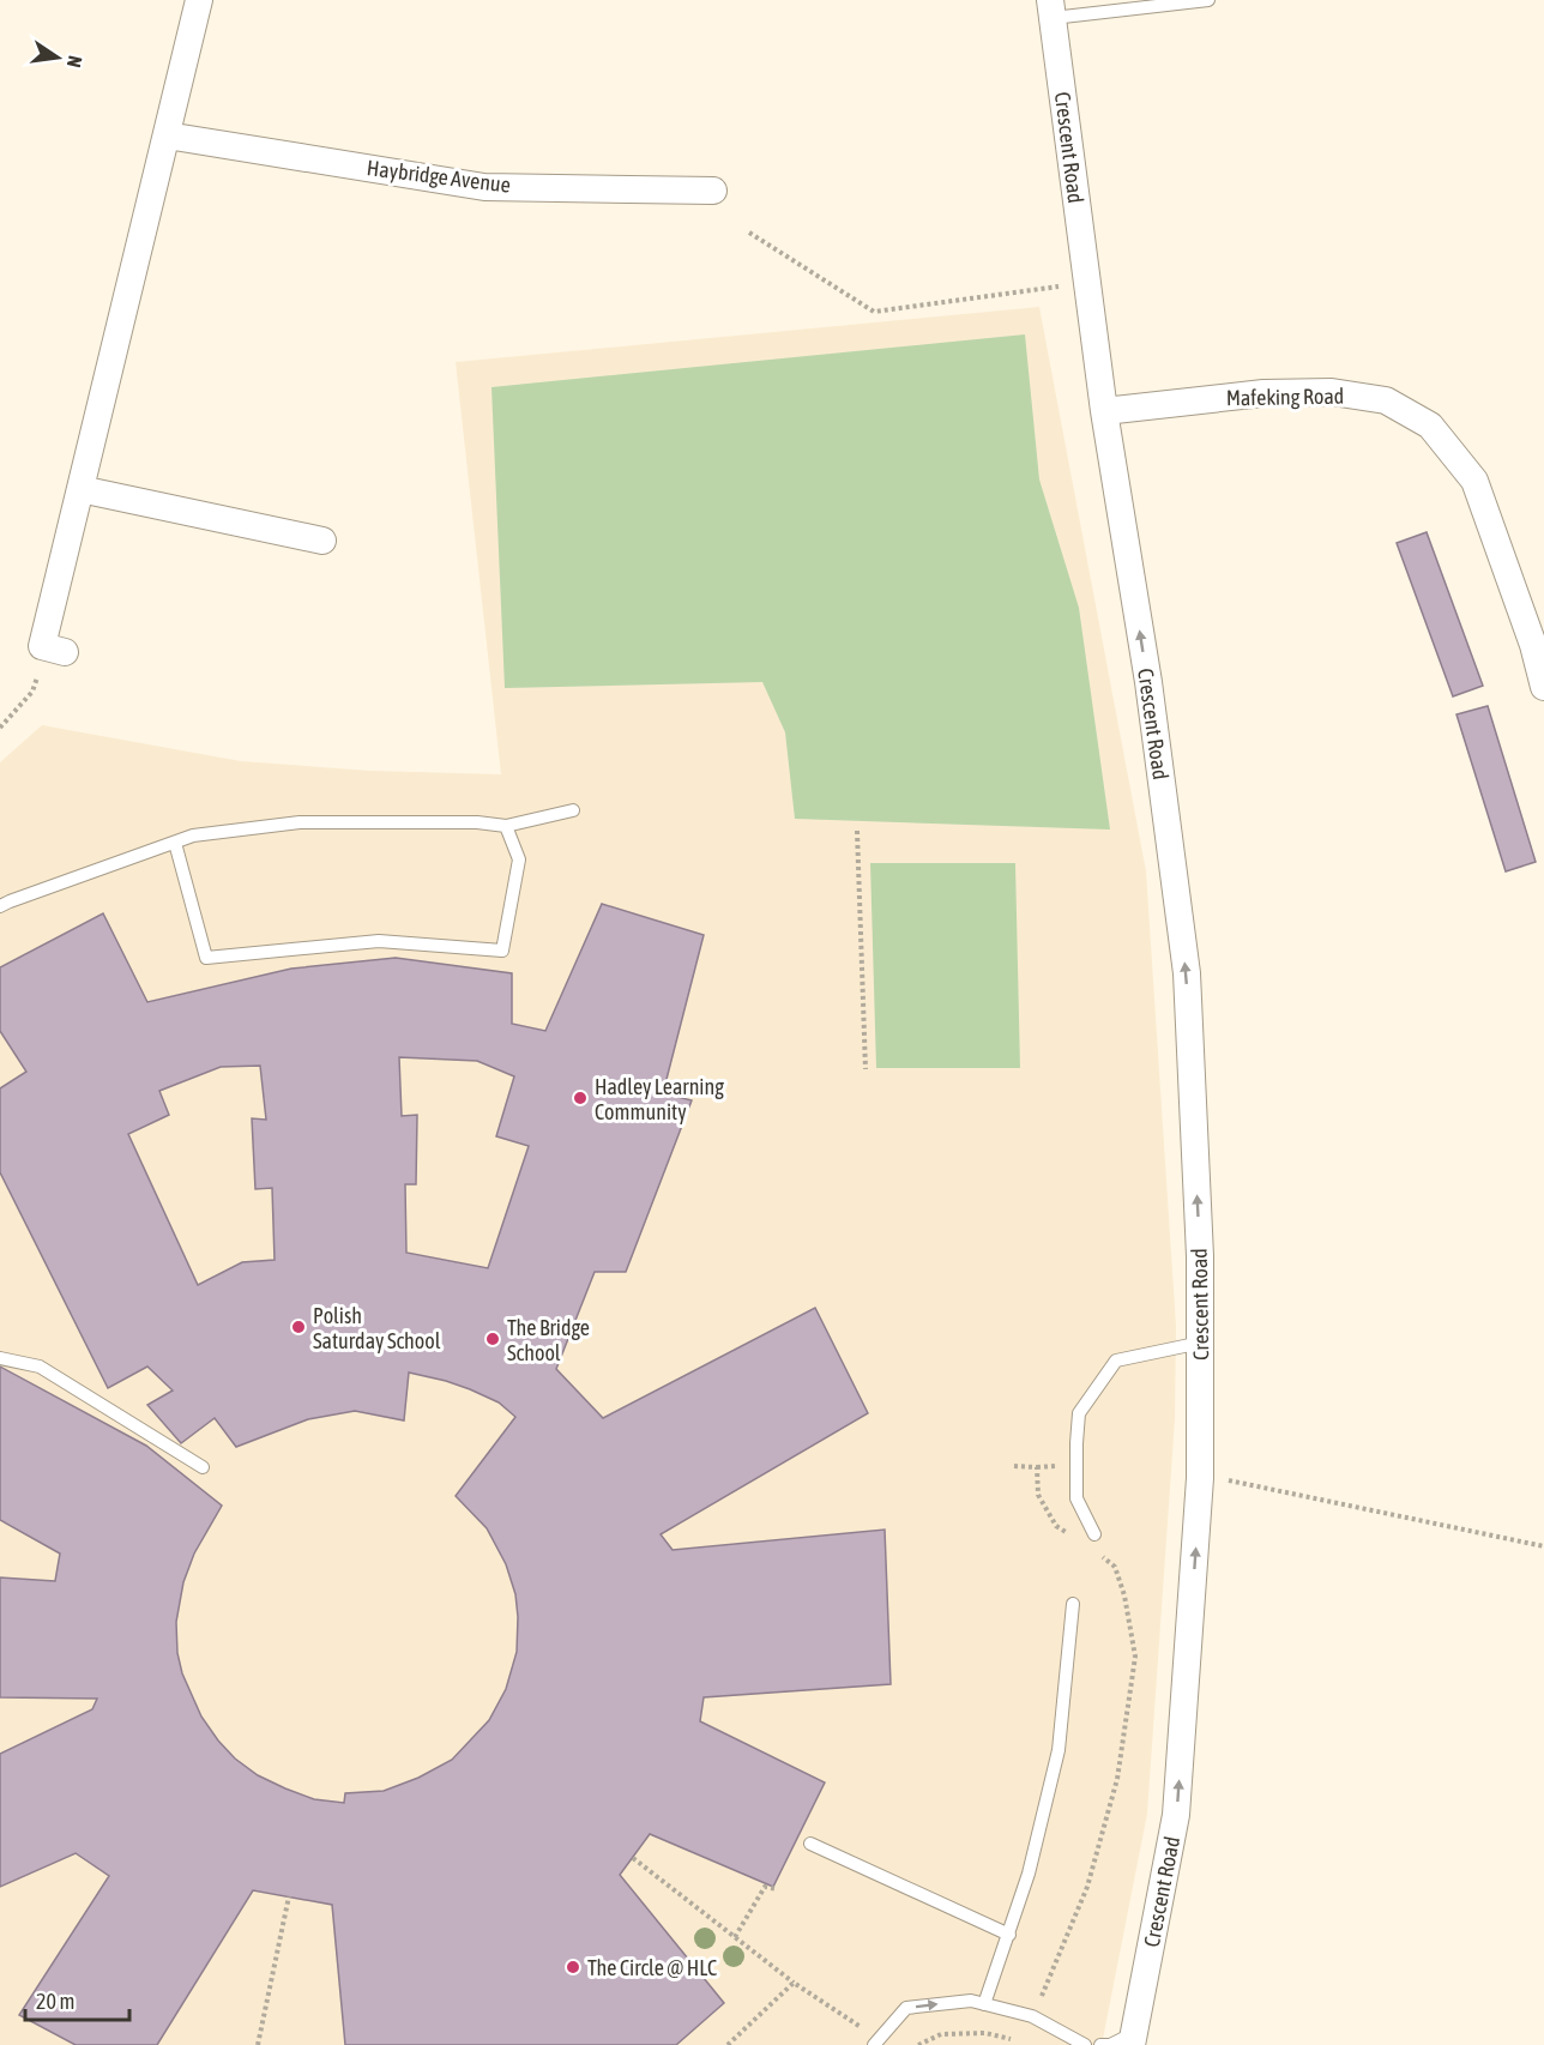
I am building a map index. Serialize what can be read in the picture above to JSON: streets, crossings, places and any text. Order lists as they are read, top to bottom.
{
  "streets": {
    "street": ["Crescent Road", "Haybridge Avenue", "Mafeking Road"]
  },
  "crossings": [
    ["Crescent Road", "Mafeking Road"]
  ],
  "one_way": ["Crescent Road"],
  "places": [
    "Hadley Learning Community",
    "Polish Saturday School",
    "The Bridge School",
    "The Circle @ HLC"
  ],
  "scale_bar": "20 m",
  "north": "right"
}
